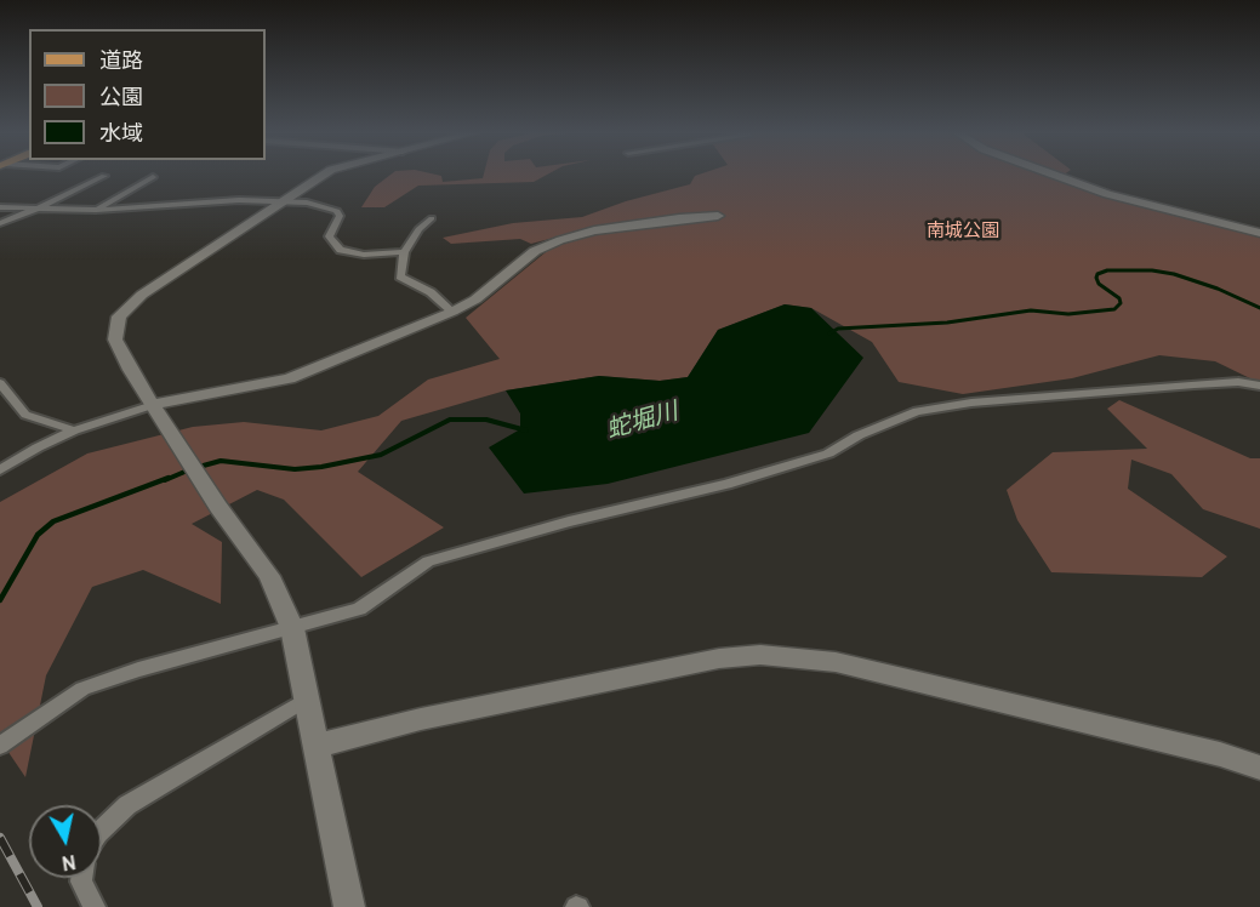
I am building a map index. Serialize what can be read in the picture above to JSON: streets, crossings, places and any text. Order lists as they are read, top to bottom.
{
  "water": ["蛇堀川"],
  "parks": ["南城公園"],
  "legend": ["道路", "公園", "水域"],
  "north": "bottom"
}
